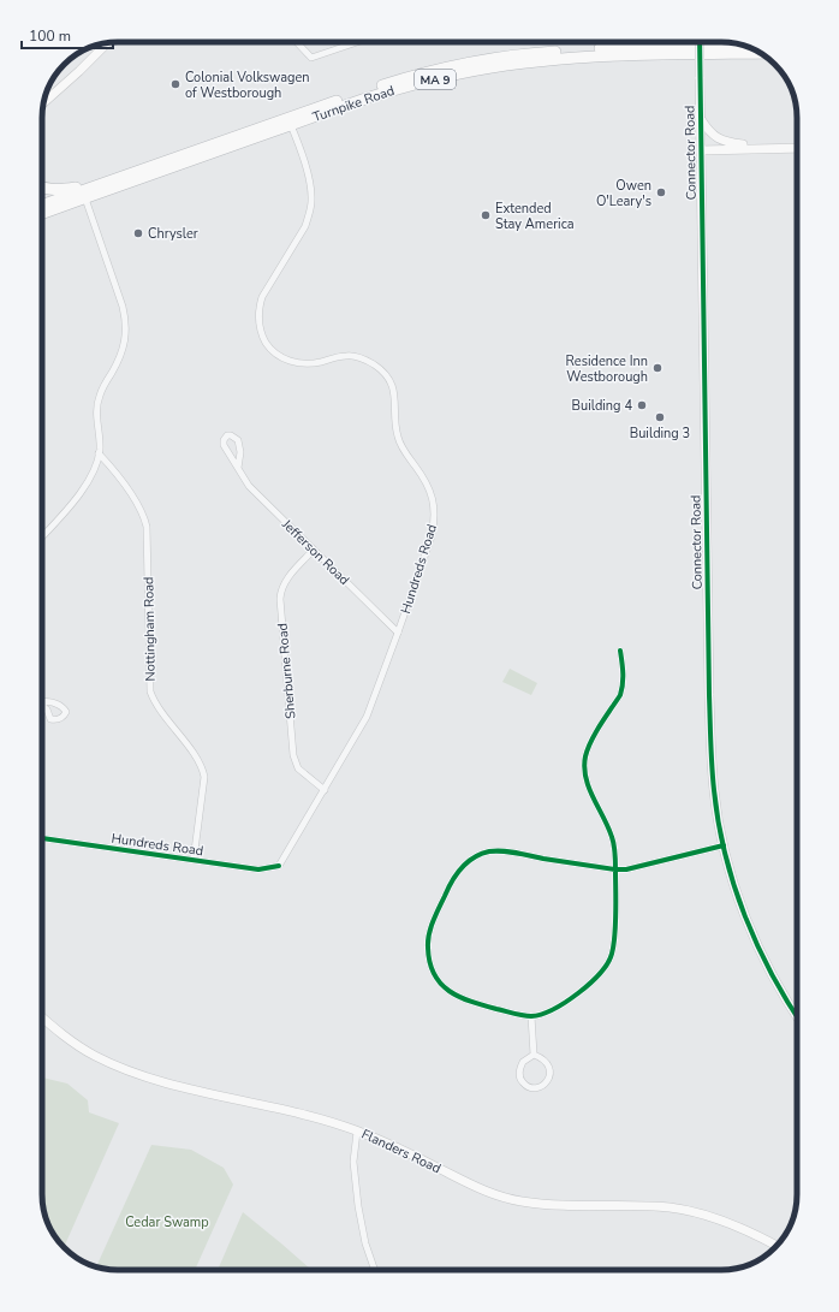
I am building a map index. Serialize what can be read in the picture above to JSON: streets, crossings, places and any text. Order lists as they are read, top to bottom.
{
  "streets": {
    "highway": ["MA 9", "Turnpike Road"],
    "street": [
      "Connector Road",
      "Jefferson Road",
      "Hundreds Road",
      "Nottingham Road",
      "Sherburne Road",
      "Flanders Road"
    ]
  },
  "crossings": [
    ["Turnpike Road", "Hundreds Road"],
    ["Jefferson Road", "Hundreds Road"],
    ["Jefferson Road", "Sherburne Road"],
    ["Hundreds Road", "Nottingham Road"],
    ["Hundreds Road", "Sherburne Road"]
  ],
  "parks": ["Cedar Swamp"],
  "places": [
    "Colonial Volkswagen of Westborough",
    "Owen O'Leary's",
    "Extended Stay America",
    "Chrysler",
    "Residence Inn Westborough",
    "Building 4",
    "Building 3"
  ],
  "scale_bar": "100 m"
}
